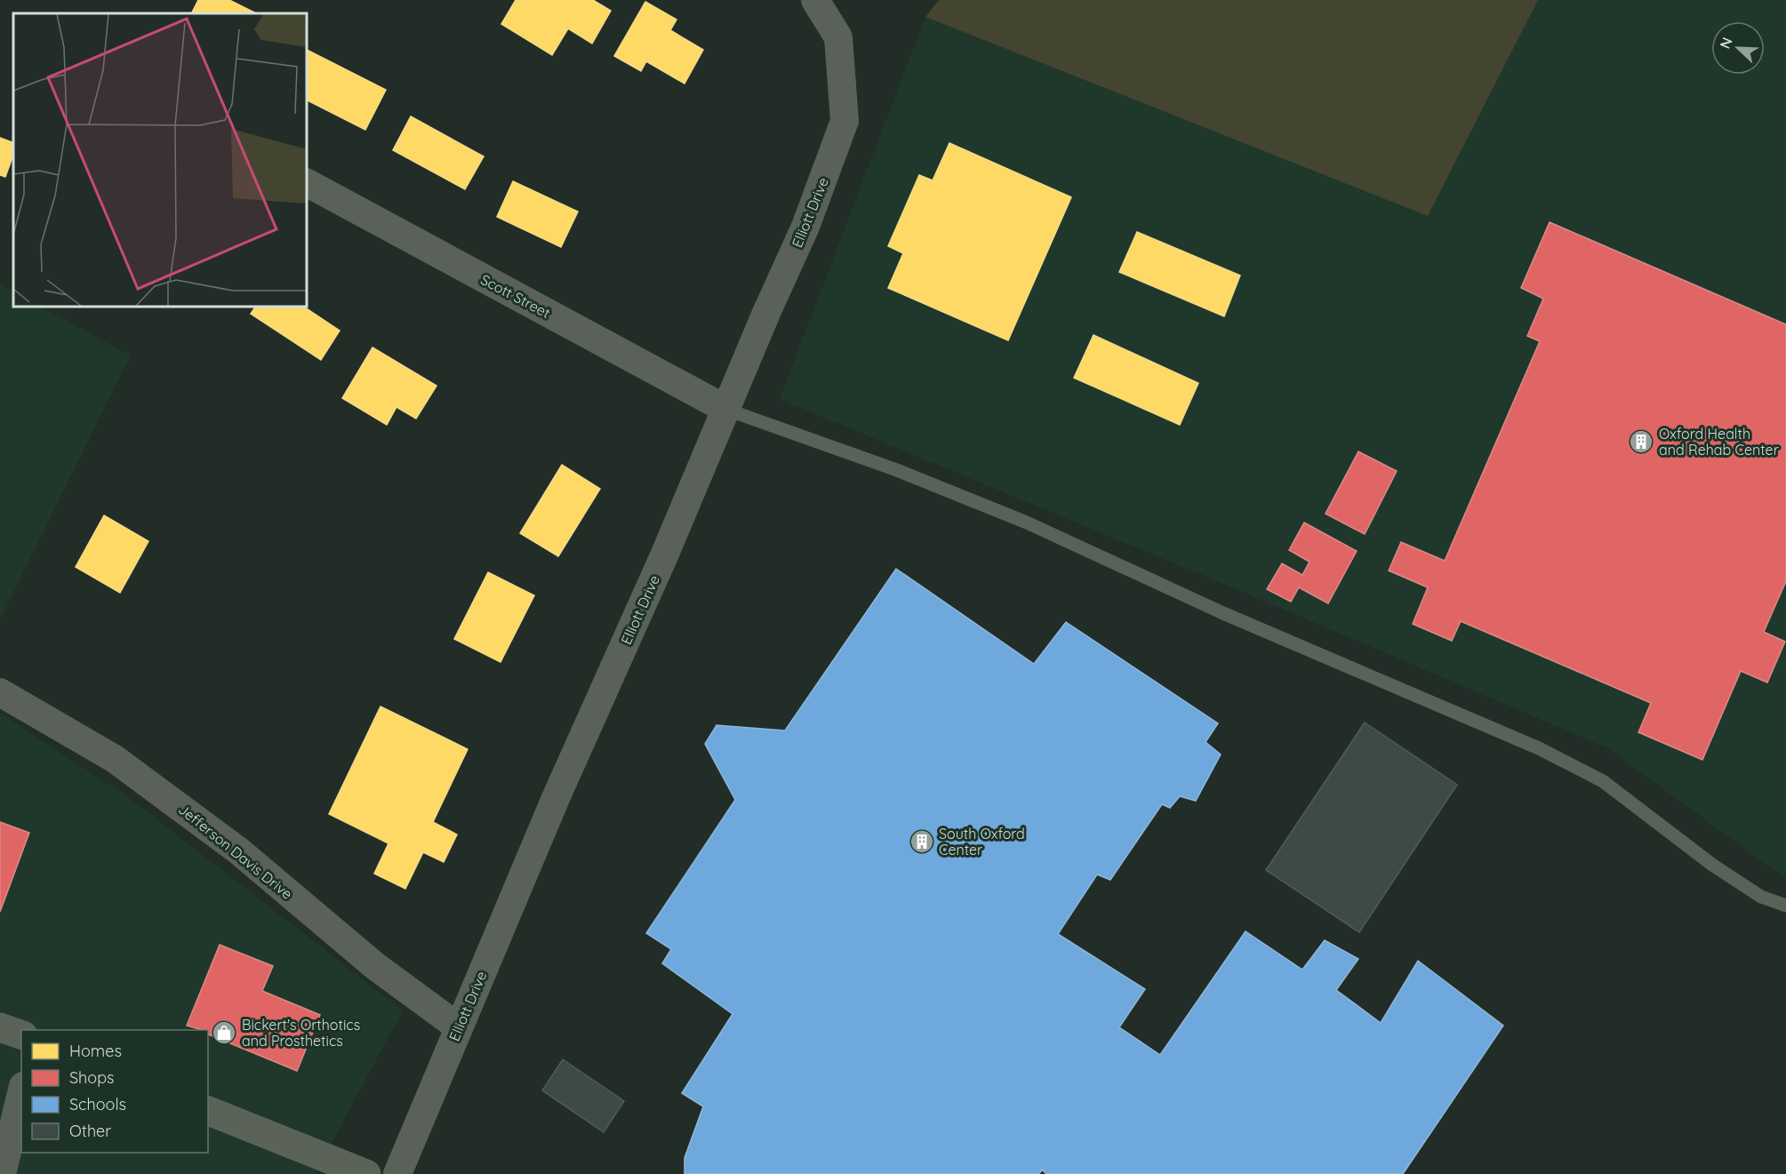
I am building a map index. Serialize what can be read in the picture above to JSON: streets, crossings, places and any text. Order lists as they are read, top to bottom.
{
  "streets": {
    "street": ["Elliott Drive", "Scott Street", "Jefferson Davis Drive"]
  },
  "crossings": [
    ["Elliott Drive", "Scott Street"],
    ["Elliott Drive", "Jefferson Davis Drive"]
  ],
  "places": {
    "building": ["Oxford Health and Rehab Center", "South Oxford Center"],
    "shop": ["Bickert's Orthotics and Prosthetics"]
  },
  "legend": [
    "Homes",
    "Shops",
    "Schools",
    "Other"
  ],
  "north": "top left"
}
